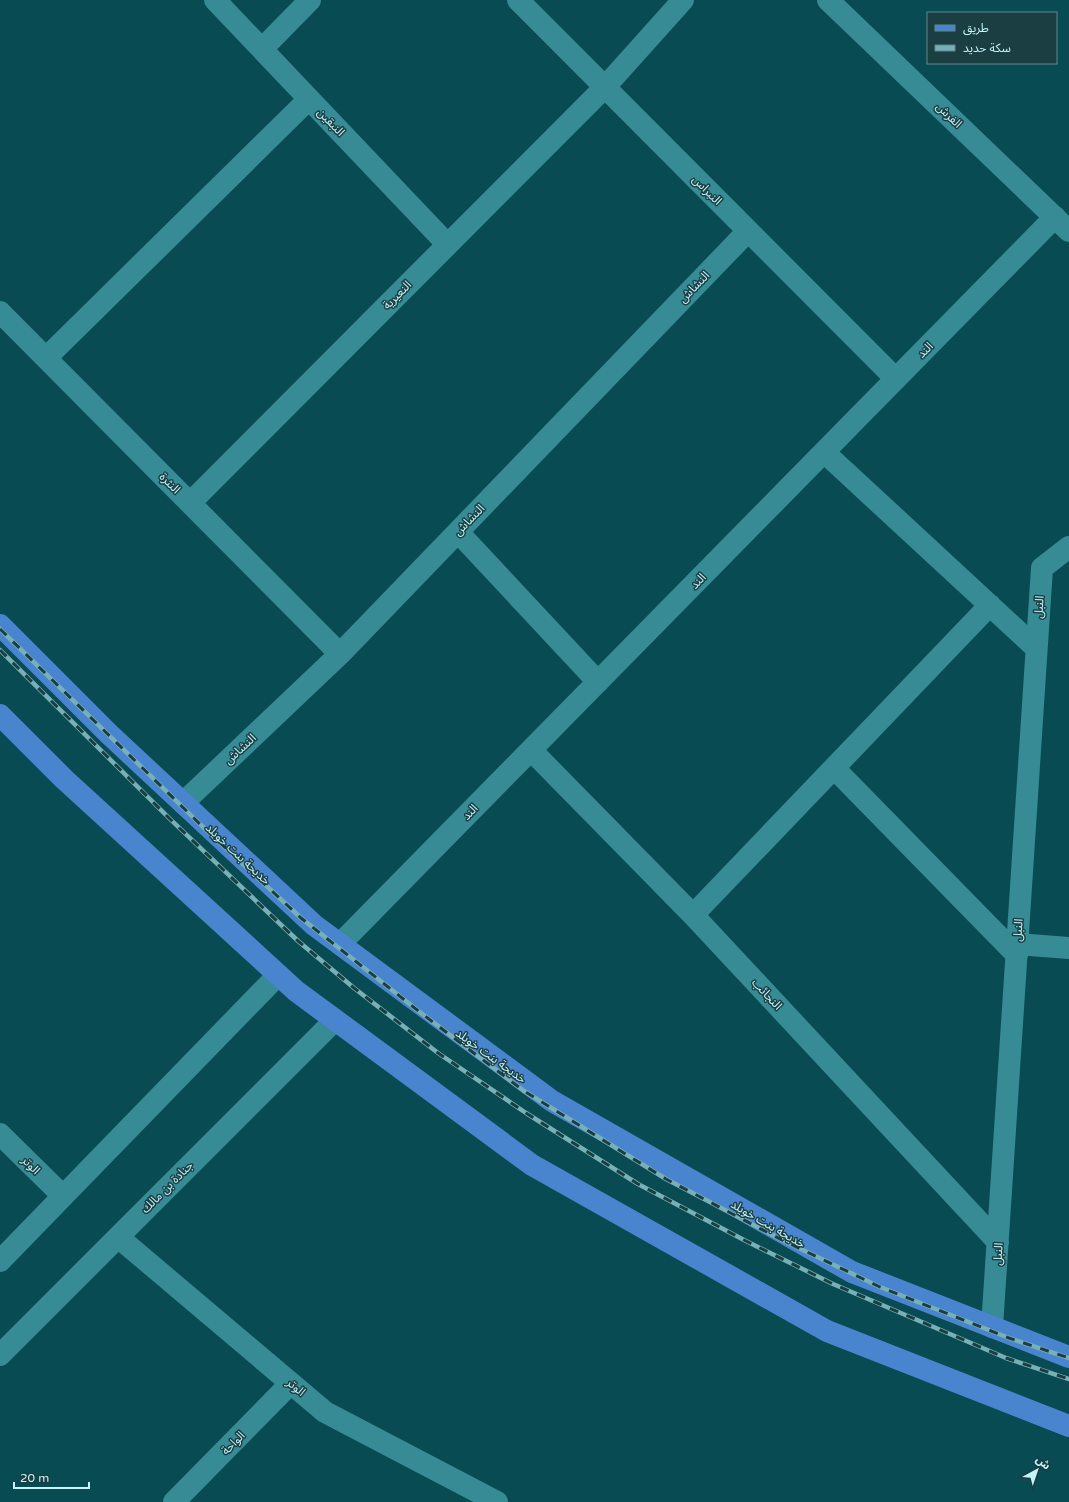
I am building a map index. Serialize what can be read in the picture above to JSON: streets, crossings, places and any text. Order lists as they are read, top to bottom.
{
  "streets": {
    "main road": ["خديجة بنت خويلد"],
    "street": [
      "الفرش",
      "النبقين",
      "النبراس",
      "النشاش",
      "النعيرية",
      "الند",
      "النثرة",
      "النبل",
      "النجائب",
      "الوتر",
      "جنادة بن مالك",
      "الواحة"
    ]
  },
  "crossings": [
    ["الفرش", "الند"],
    ["النبقين", "النعيرية"],
    ["النبراس", "النشاش"],
    ["النبراس", "النعيرية"],
    ["النبراس", "الند"],
    ["النشاش", "النثرة"],
    ["النشاش", "خديجة بنت خويلد"],
    ["النعيرية", "النثرة"],
    ["الند", "خديجة بنت خويلد"],
    ["الند", "النجائب"],
    ["النبل", "خديجة بنت خويلد"],
    ["النبل", "النجائب"],
    ["الوتر", "جنادة بن مالك"],
    ["الوتر", "الواحة"]
  ],
  "legend": ["طريق", "سكة حديد"],
  "scale_bar": "20 m",
  "north": "top right"
}
